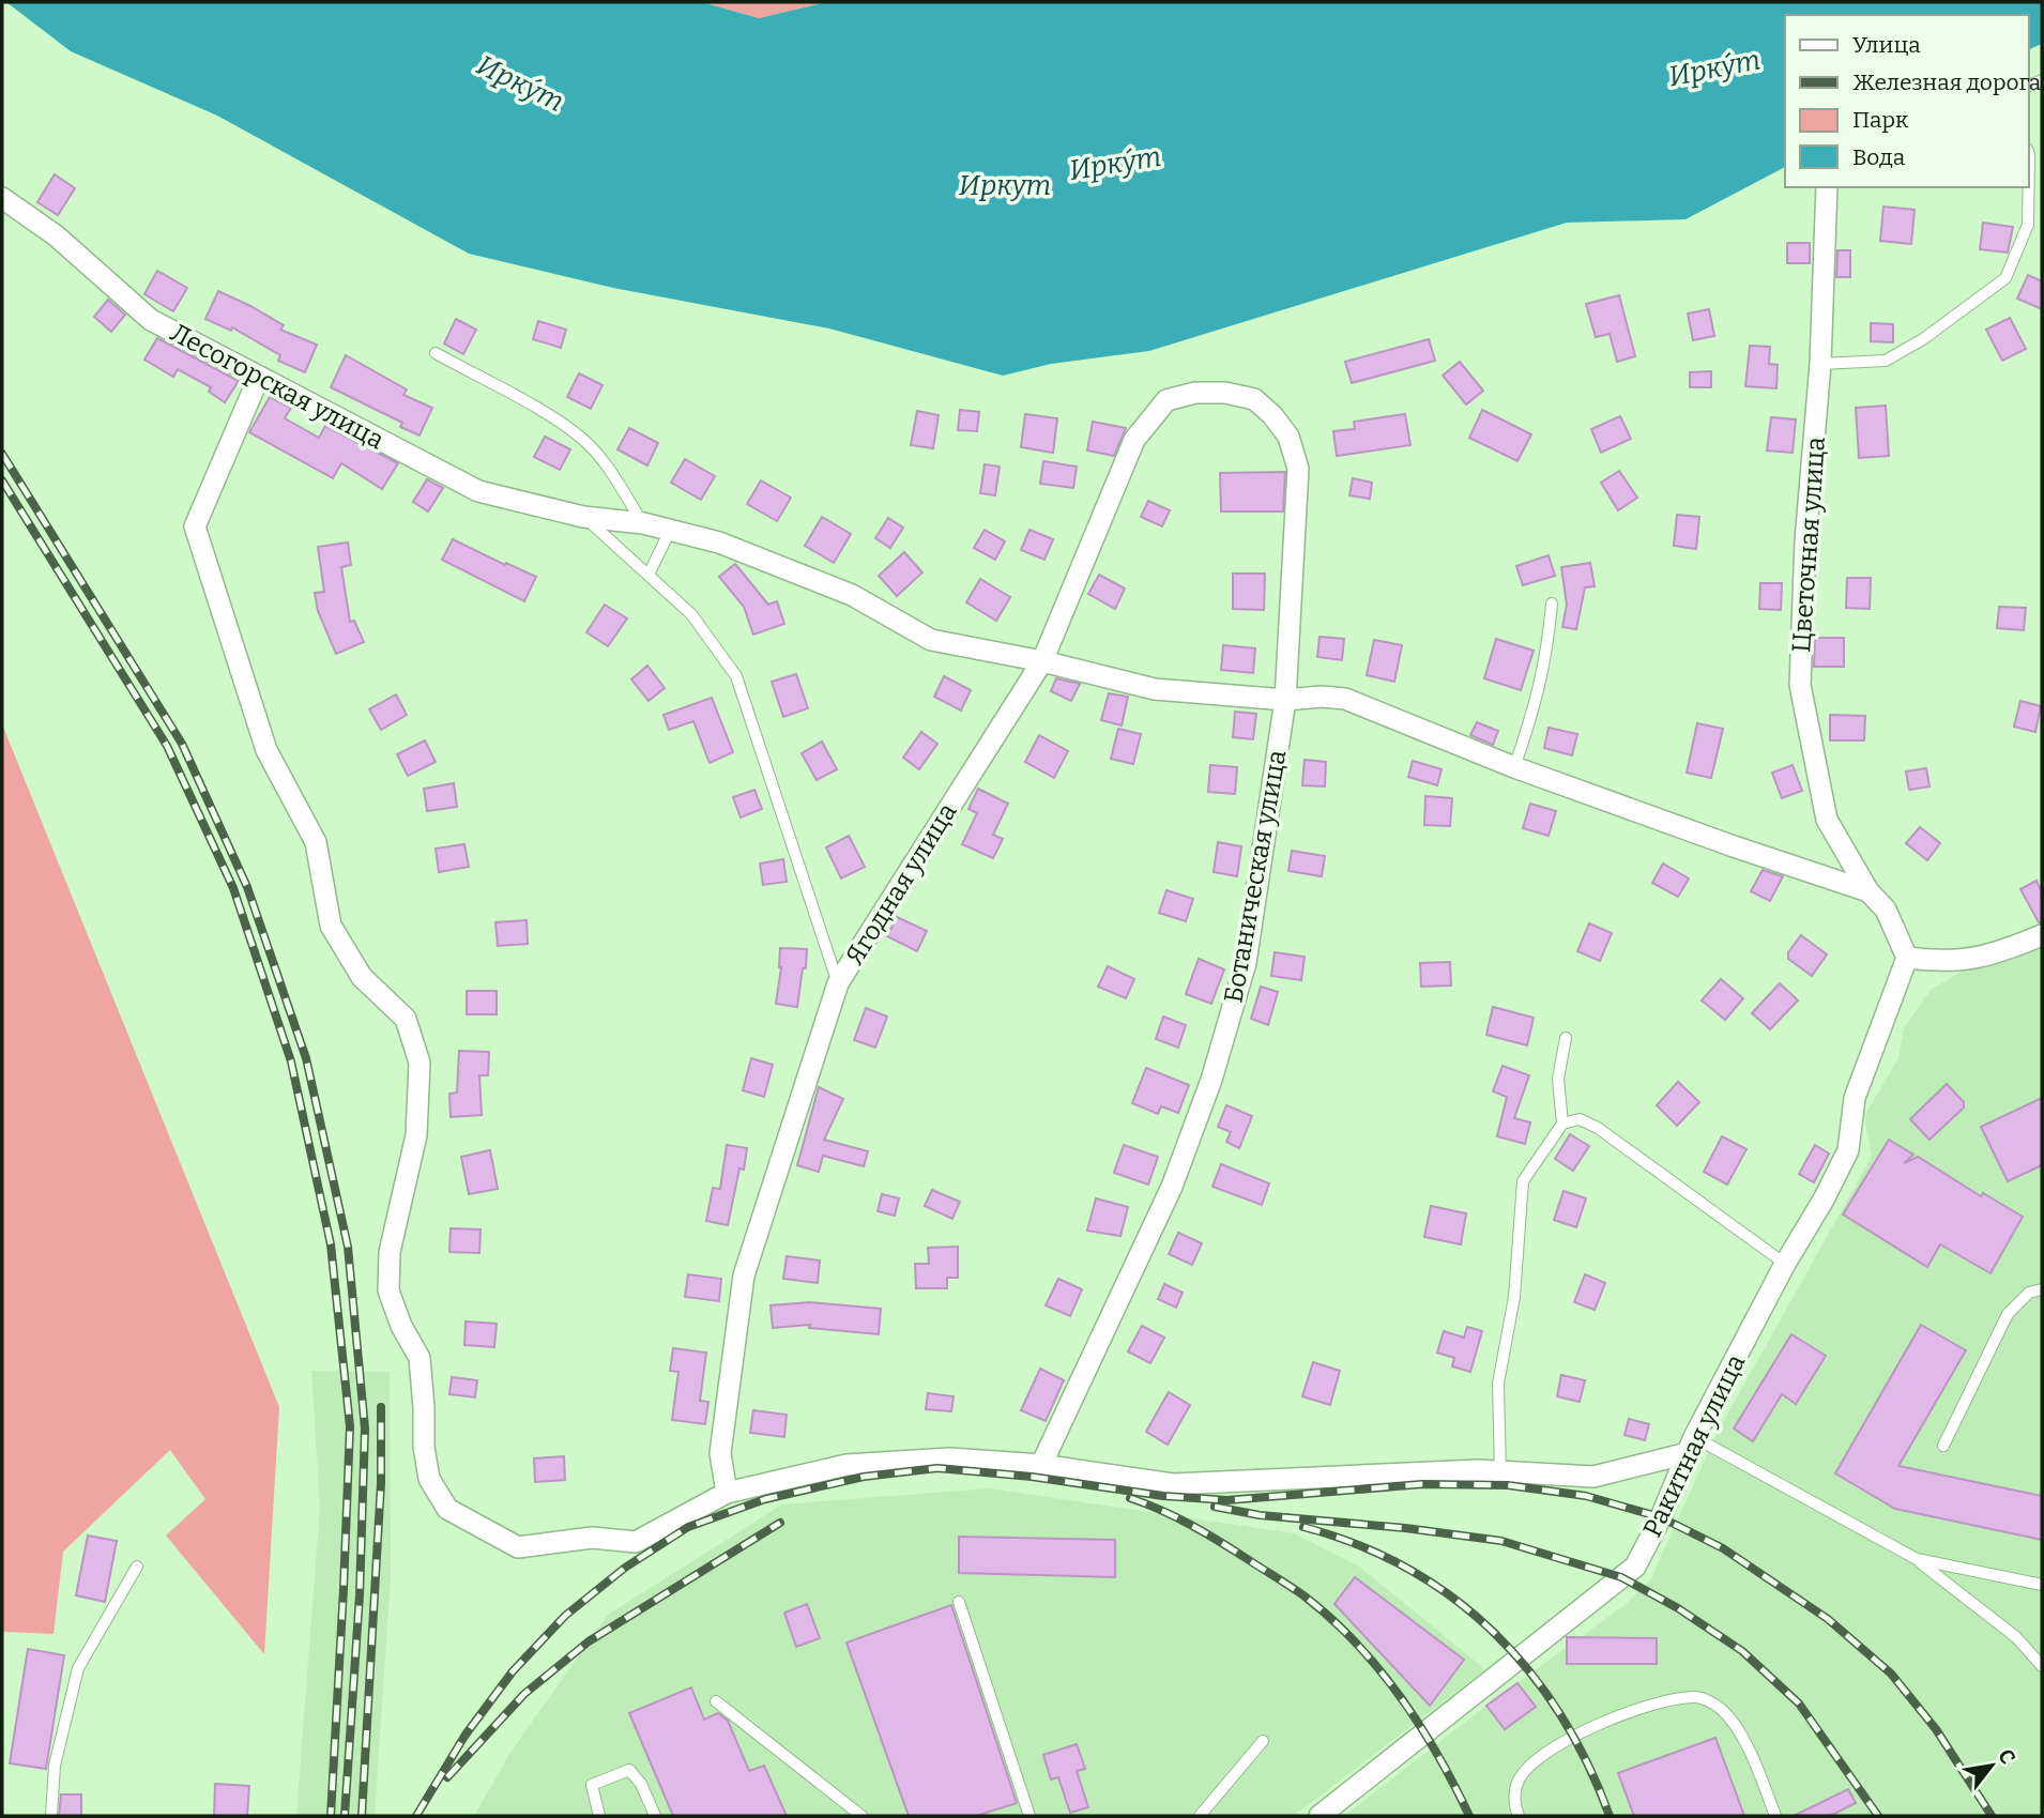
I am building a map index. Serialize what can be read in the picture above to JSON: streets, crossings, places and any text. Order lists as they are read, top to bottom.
{
  "streets": {
    "street": [
      "Лесогорская улица",
      "Цветочная улица",
      "Ботаническая улица",
      "Ягодная улица",
      "Ракитная улица"
    ]
  },
  "crossings": [
    ["Лесогорская улица", "Цветочная улица"],
    ["Лесогорская улица", "Ботаническая улица"],
    ["Лесогорская улица", "Ягодная улица"],
    ["Цветочная улица", "Ракитная улица"],
    ["Ботаническая улица", "Ягодная улица"]
  ],
  "water": ["Ирку́т", "Иркут"],
  "legend": [
    "Улица",
    "Железная дорога",
    "Парк",
    "Вода"
  ],
  "north": "top right"
}
